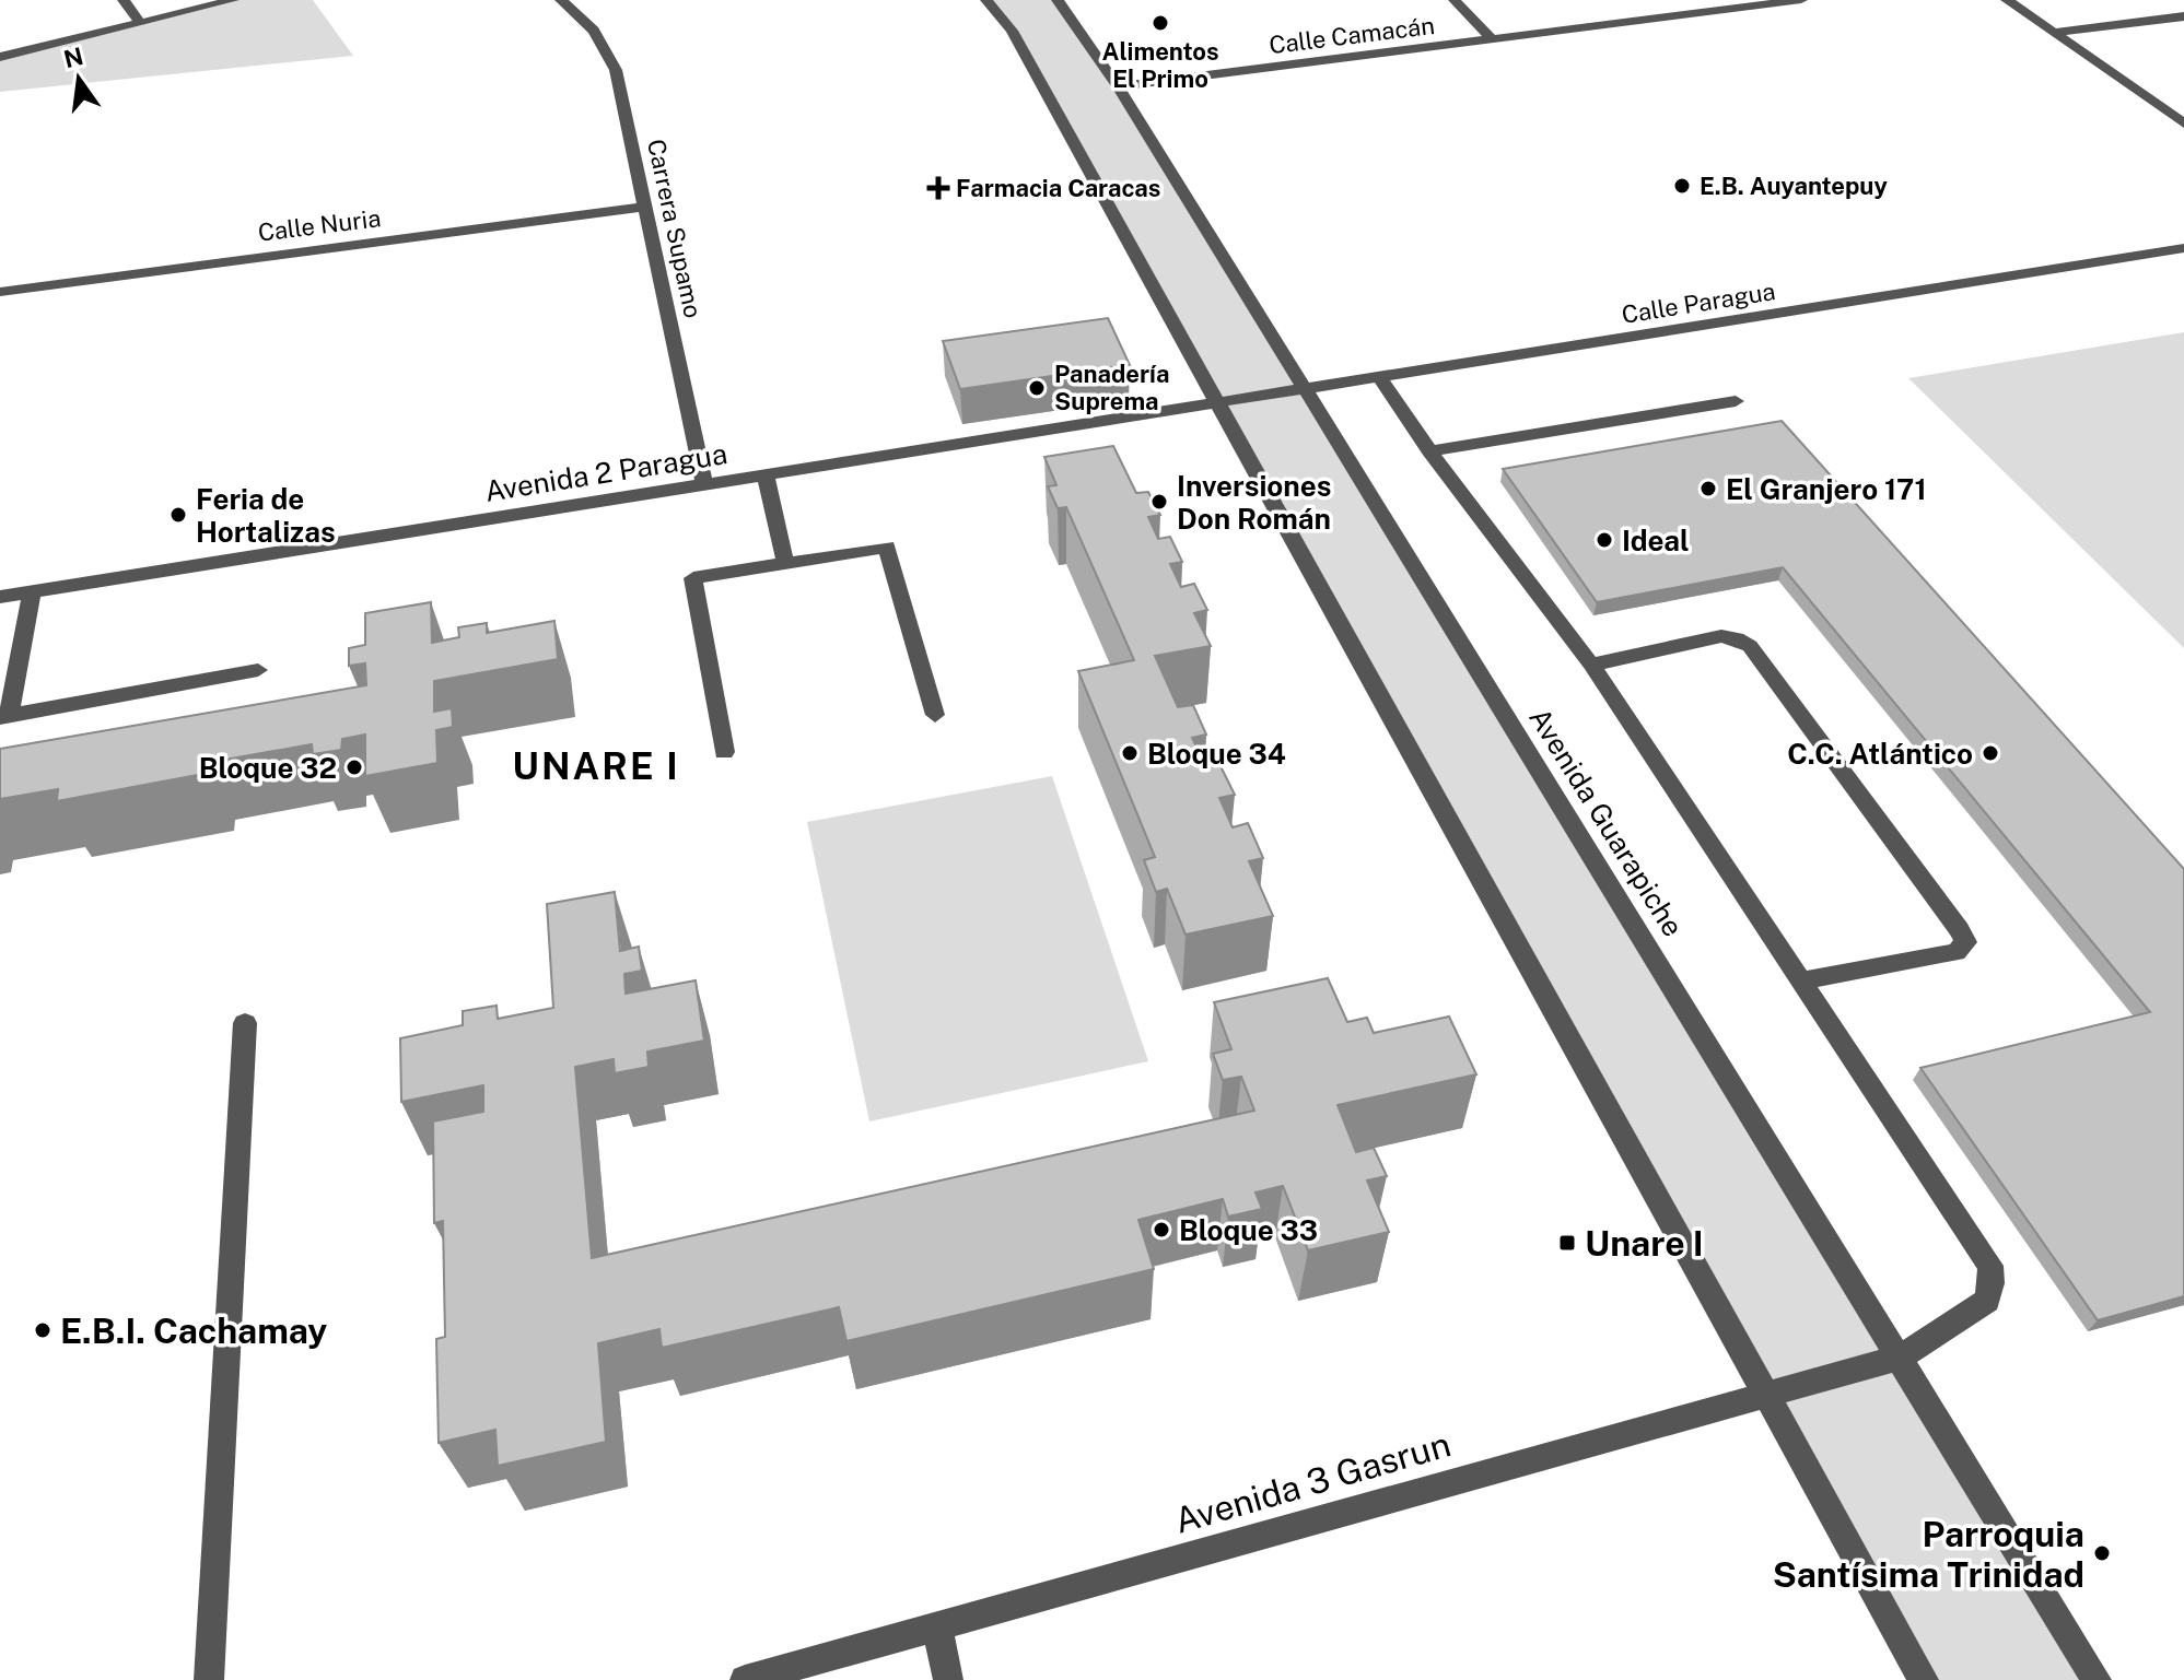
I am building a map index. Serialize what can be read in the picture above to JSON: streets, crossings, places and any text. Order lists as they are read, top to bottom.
{
  "streets": {
    "street": [
      "Calle Camacán",
      "Calle Nuria",
      "Carrera Supamo",
      "Calle Paragua",
      "Avenida 2 Paragua",
      "Avenida Guarapiche",
      "Avenida 3 Gasrun"
    ]
  },
  "crossings": [
    ["Calle Camacán", "Avenida Guarapiche"],
    ["Calle Nuria", "Carrera Supamo"],
    ["Carrera Supamo", "Avenida 2 Paragua"],
    ["Calle Paragua", "Avenida 2 Paragua"],
    ["Calle Paragua", "Avenida Guarapiche"],
    ["Avenida Guarapiche", "Avenida 3 Gasrun"]
  ],
  "districts": ["UNARE I"],
  "places": {
    "other": [
      "Alimentos El Primo",
      "E.B. Auyantepuy",
      "Panadería Suprema",
      "El Granjero 171",
      "Inversiones Don Román",
      "Feria de Hortalizas",
      "Ideal",
      "Bloque 34",
      "C.C. Atlántico",
      "Bloque 32",
      "Bloque 33",
      "E.B.I. Cachamay",
      "Parroquia Santísima Trinidad"
    ],
    "health": ["Farmacia Caracas"],
    "transit": ["Unare I"]
  },
  "north": "top"
}
